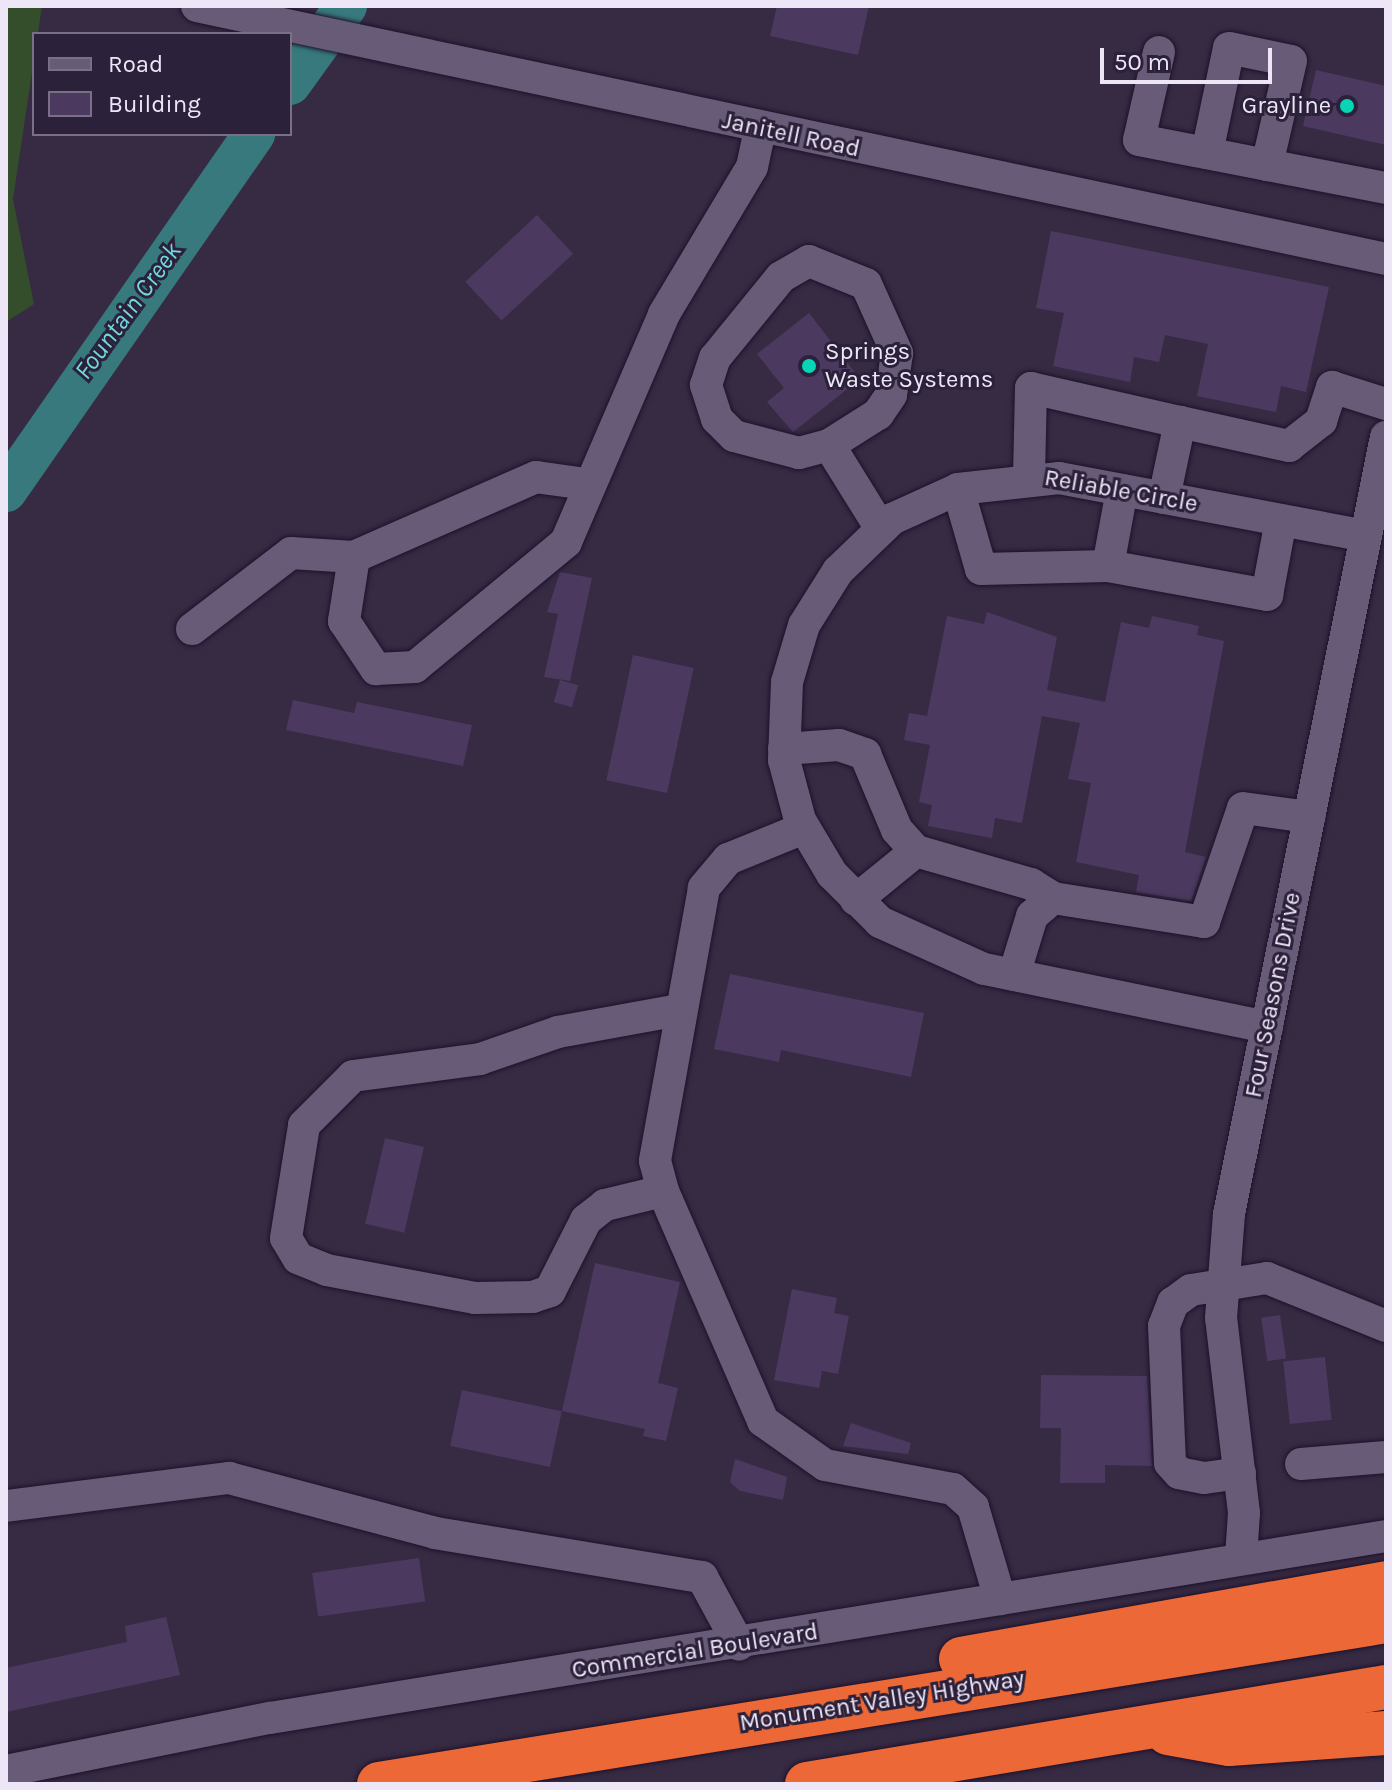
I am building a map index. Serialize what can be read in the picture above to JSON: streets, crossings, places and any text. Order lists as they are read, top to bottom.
{
  "streets": {
    "highway": ["Monument Valley Highway"],
    "street": [
      "Janitell Road",
      "Reliable Circle",
      "Four Seasons Drive",
      "Commercial Boulevard"
    ]
  },
  "crossings": [
    ["Reliable Circle", "Four Seasons Drive"],
    ["Four Seasons Drive", "Commercial Boulevard"]
  ],
  "water": ["Fountain Creek"],
  "places": ["Grayline", "Springs Waste Systems"],
  "legend": ["Road", "Building"],
  "scale_bar": "50 m"
}
